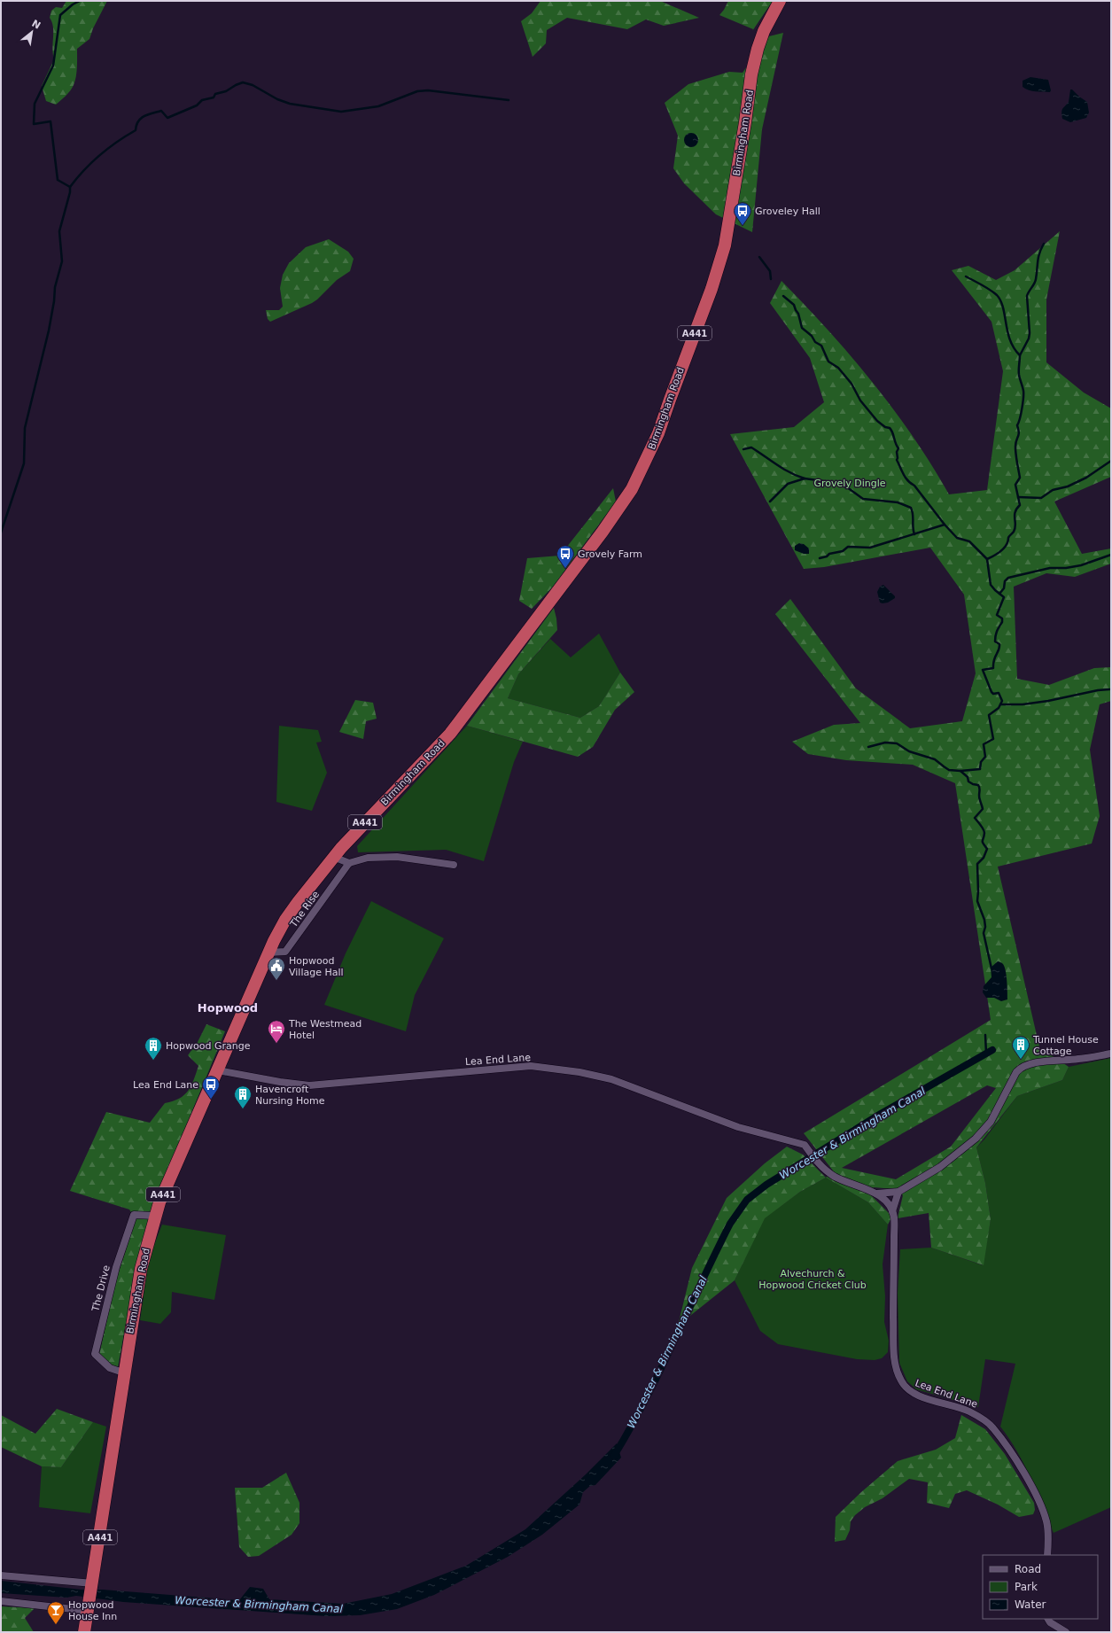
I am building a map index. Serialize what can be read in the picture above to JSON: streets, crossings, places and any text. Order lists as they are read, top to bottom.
{
  "streets": {
    "highway": ["Birmingham Road", "A441"],
    "street": ["The Rise", "Lea End Lane", "The Drive"]
  },
  "crossings": [
    ["Birmingham Road", "A441"],
    ["Birmingham Road", "The Rise"],
    ["Birmingham Road", "Lea End Lane"],
    ["Birmingham Road", "The Drive"]
  ],
  "districts": ["Hopwood"],
  "water": ["Worcester & Birmingham Canal"],
  "parks": ["Grovely Dingle", "Alvechurch & Hopwood Cricket Club"],
  "places": {
    "bus stop": ["Groveley Hall", "Grovely Farm", "Lea End Lane"],
    "public building": ["Hopwood Village Hall"],
    "hotel": ["The Westmead Hotel"],
    "building": ["Tunnel House Cottage", "Hopwood Grange", "Havencroft Nursing Home"],
    "bar": ["Hopwood House Inn"]
  },
  "legend": ["Road", "Park", "Water"],
  "north": "top right"
}
